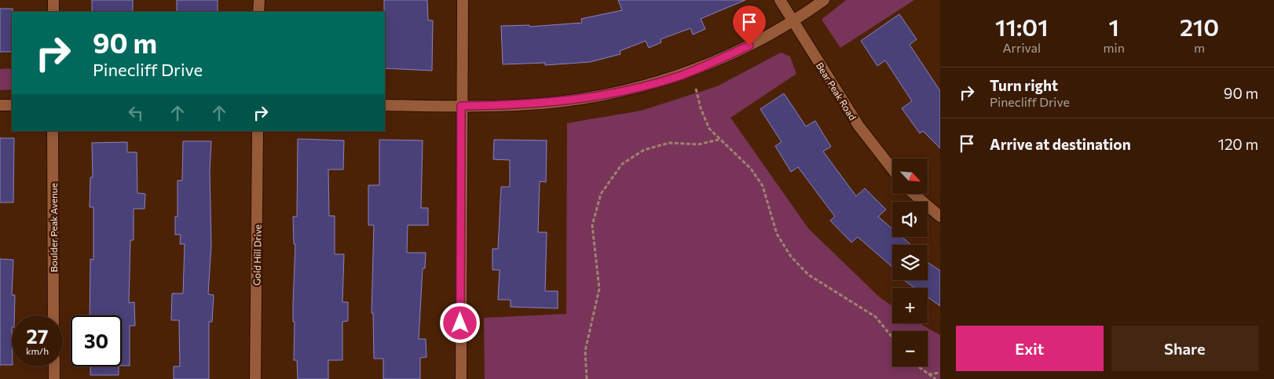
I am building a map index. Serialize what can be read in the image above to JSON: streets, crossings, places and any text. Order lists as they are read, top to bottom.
{
  "streets": {
    "street": ["Bear Peak Road", "Boulder Peak Avenue", "Gold Hill Drive"]
  },
  "north": "bottom right",
  "page": {
    "eta": [
      "11:01",
      "Arrival",
      "1",
      "min",
      "210",
      "m"
    ],
    "turn": ["90 m", "Pinecliff Drive"],
    "list": [
      {
        "name": "Turn right",
        "note": "Pinecliff Drive",
        "value": "90 m"
      },
      {
        "name": "Arrive at destination",
        "value": "120 m"
      }
    ],
    "map_buttons": ["+", "−"],
    "speed": "27 km/h",
    "limit": "30",
    "buttons": ["Exit", "Share"]
  }
}
